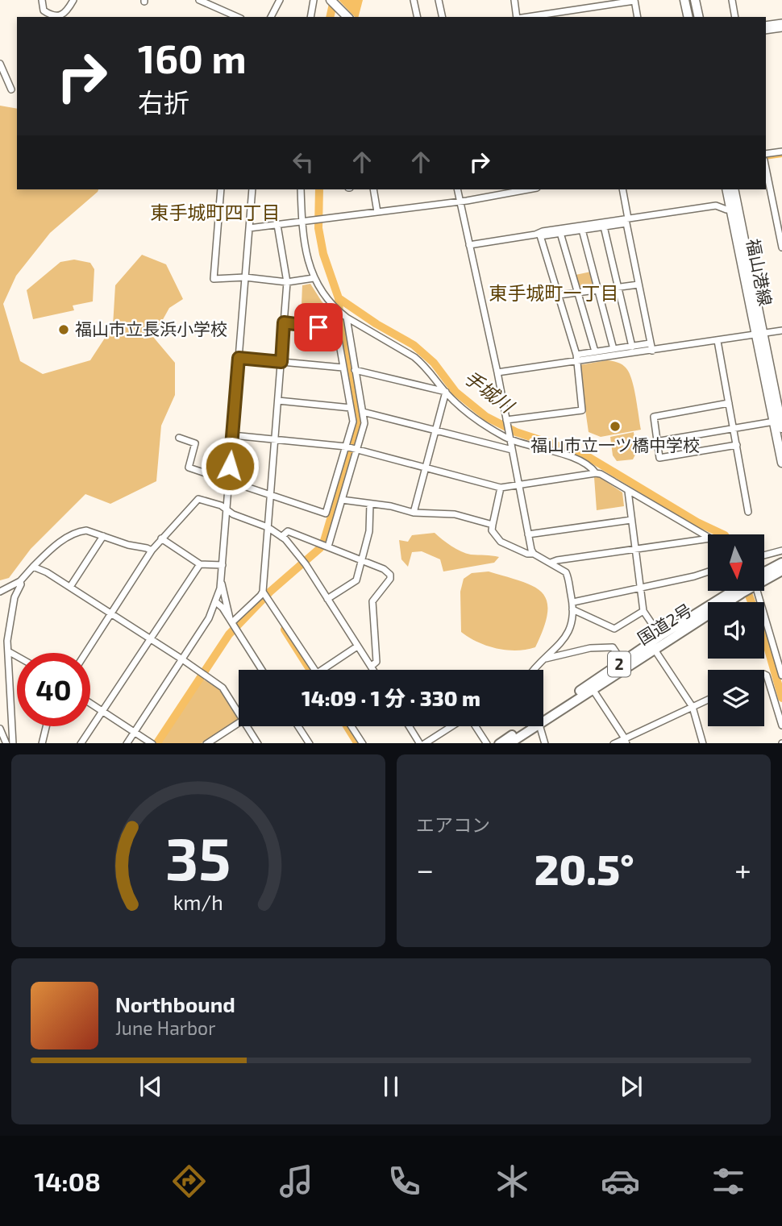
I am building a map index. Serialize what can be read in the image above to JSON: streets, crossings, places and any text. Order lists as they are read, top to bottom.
{
  "streets": {
    "highway": ["国道2号", "2"],
    "main road": ["福山港線"]
  },
  "districts": ["東手城町四丁目", "東手城町一丁目"],
  "water": ["手城川"],
  "places": ["福山市立長浜小学校", "福山市立一ツ橋中学校"],
  "north": "bottom",
  "page": {
    "turn": ["160 m", "右折"],
    "limit": "40",
    "trip": "14:09 · 1 分 · 330 m",
    "tile": "エアコン",
    "heat": ["−", "20.5°", "+"],
    "song": ["Northbound", "June Harbor"],
    "tabs": "14:08",
    "gauge": ["35", "km/h"]
  }
}
